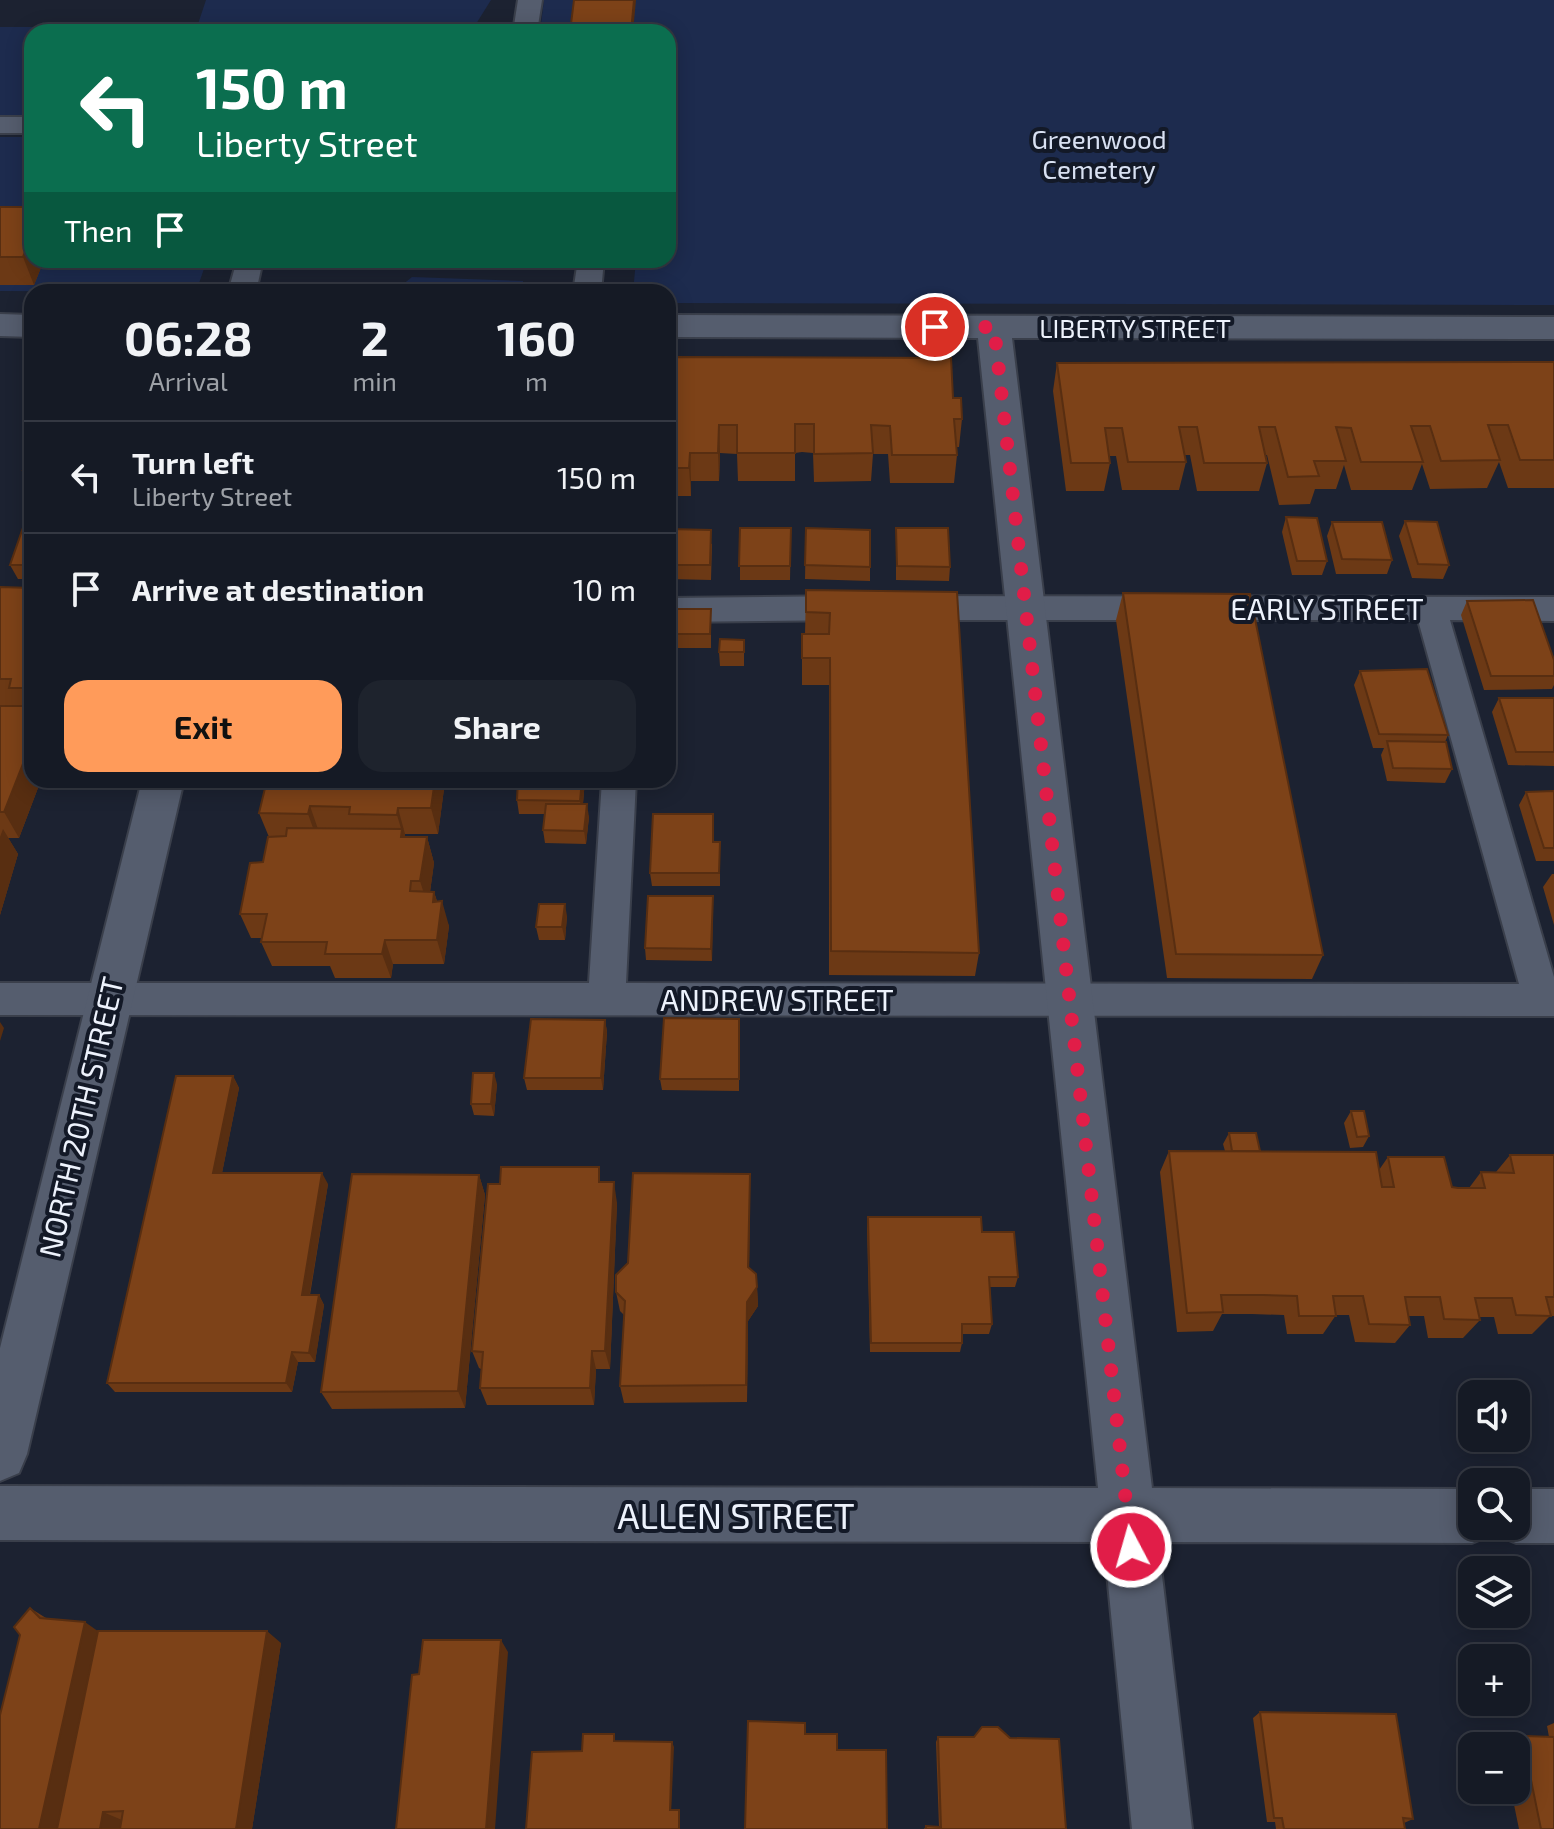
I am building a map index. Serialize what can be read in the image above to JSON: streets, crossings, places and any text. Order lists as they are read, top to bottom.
{
  "streets": {
    "street": ["LIBERTY STREET", "NORTH 20TH STREET", "ALLEN STREET"],
    "lane": ["EARLY STREET", "ANDREW STREET"]
  },
  "crossings": [
    ["ANDREW STREET", "NORTH 20TH STREET"]
  ],
  "parks": ["Greenwood Cemetery"],
  "page": {
    "turn": ["150 m", "Liberty Street"],
    "then": "Then",
    "eta": [
      "06:28",
      "Arrival",
      "2",
      "min",
      "160",
      "m"
    ],
    "list": [
      {
        "name": "Turn left",
        "note": "Liberty Street",
        "value": "150 m"
      },
      {
        "name": "Arrive at destination",
        "value": "10 m"
      }
    ],
    "buttons": ["Exit", "Share"],
    "map_buttons": ["+", "−"]
  }
}
